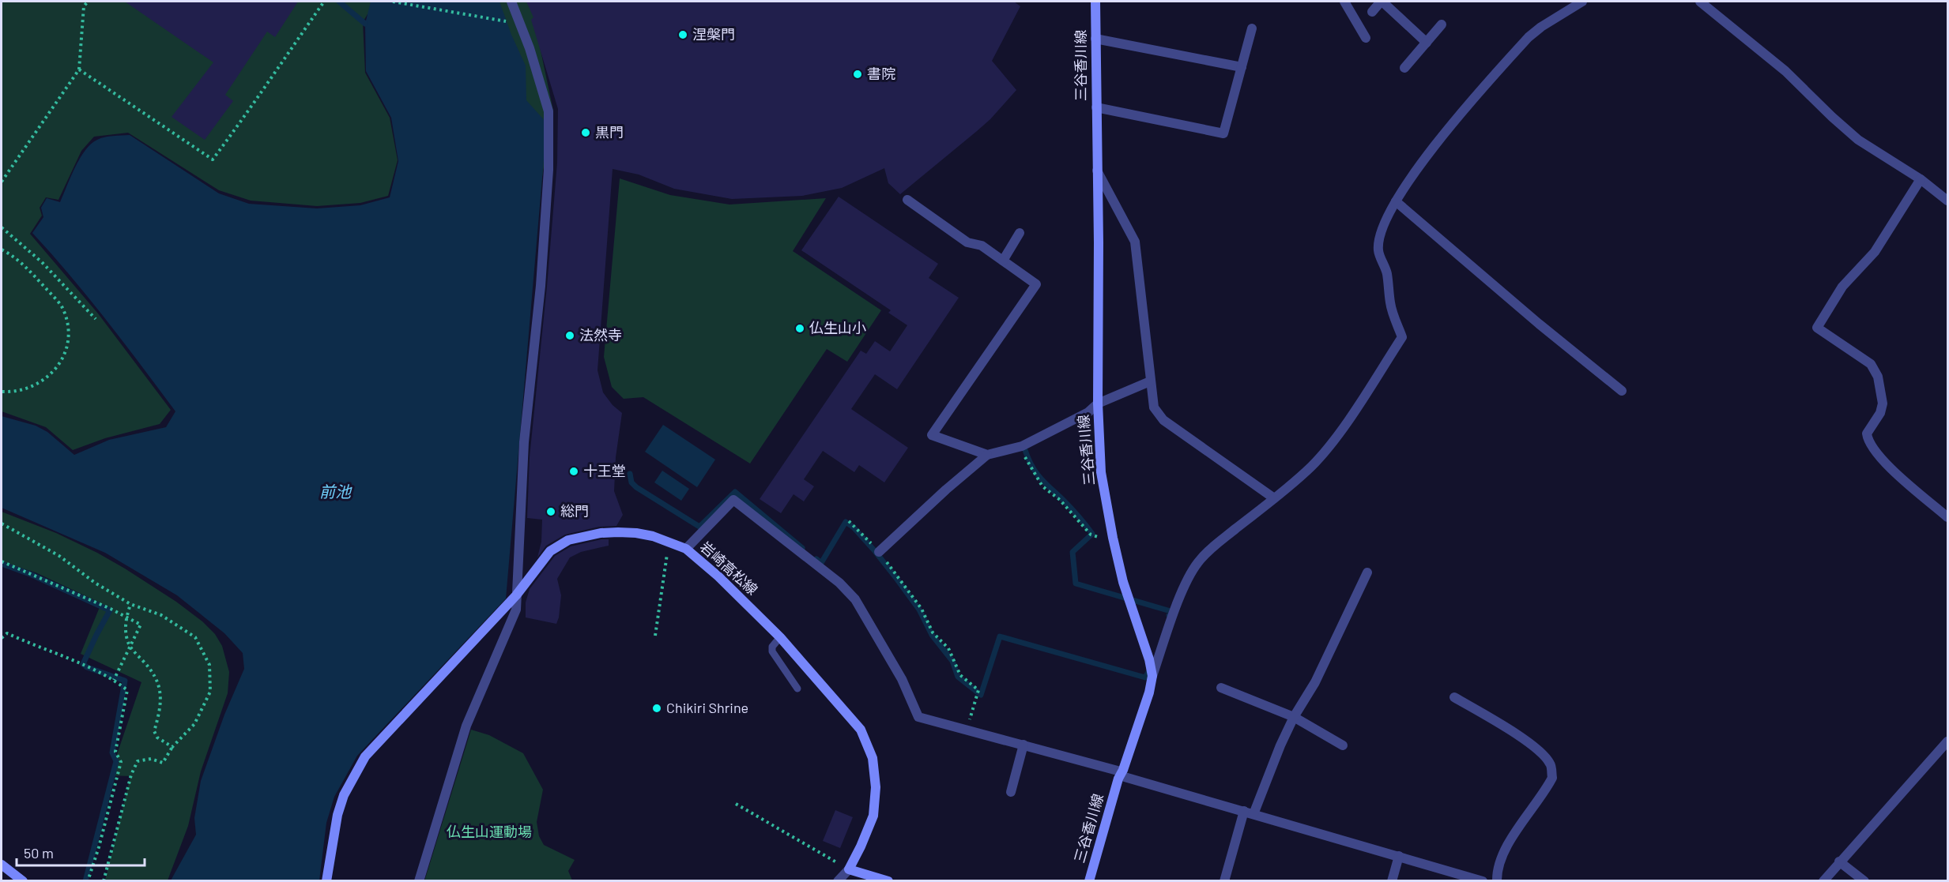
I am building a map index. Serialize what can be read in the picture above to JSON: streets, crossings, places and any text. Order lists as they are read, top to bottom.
{
  "streets": {
    "main road": ["三谷香川線", "岩崎高松線"]
  },
  "water": ["前池"],
  "parks": ["仏生山運動場"],
  "places": [
    "涅槃門",
    "書院",
    "黒門",
    "仏生山小",
    "法然寺",
    "十王堂",
    "総門",
    "Chikiri Shrine"
  ],
  "scale_bar": "50 m"
}
